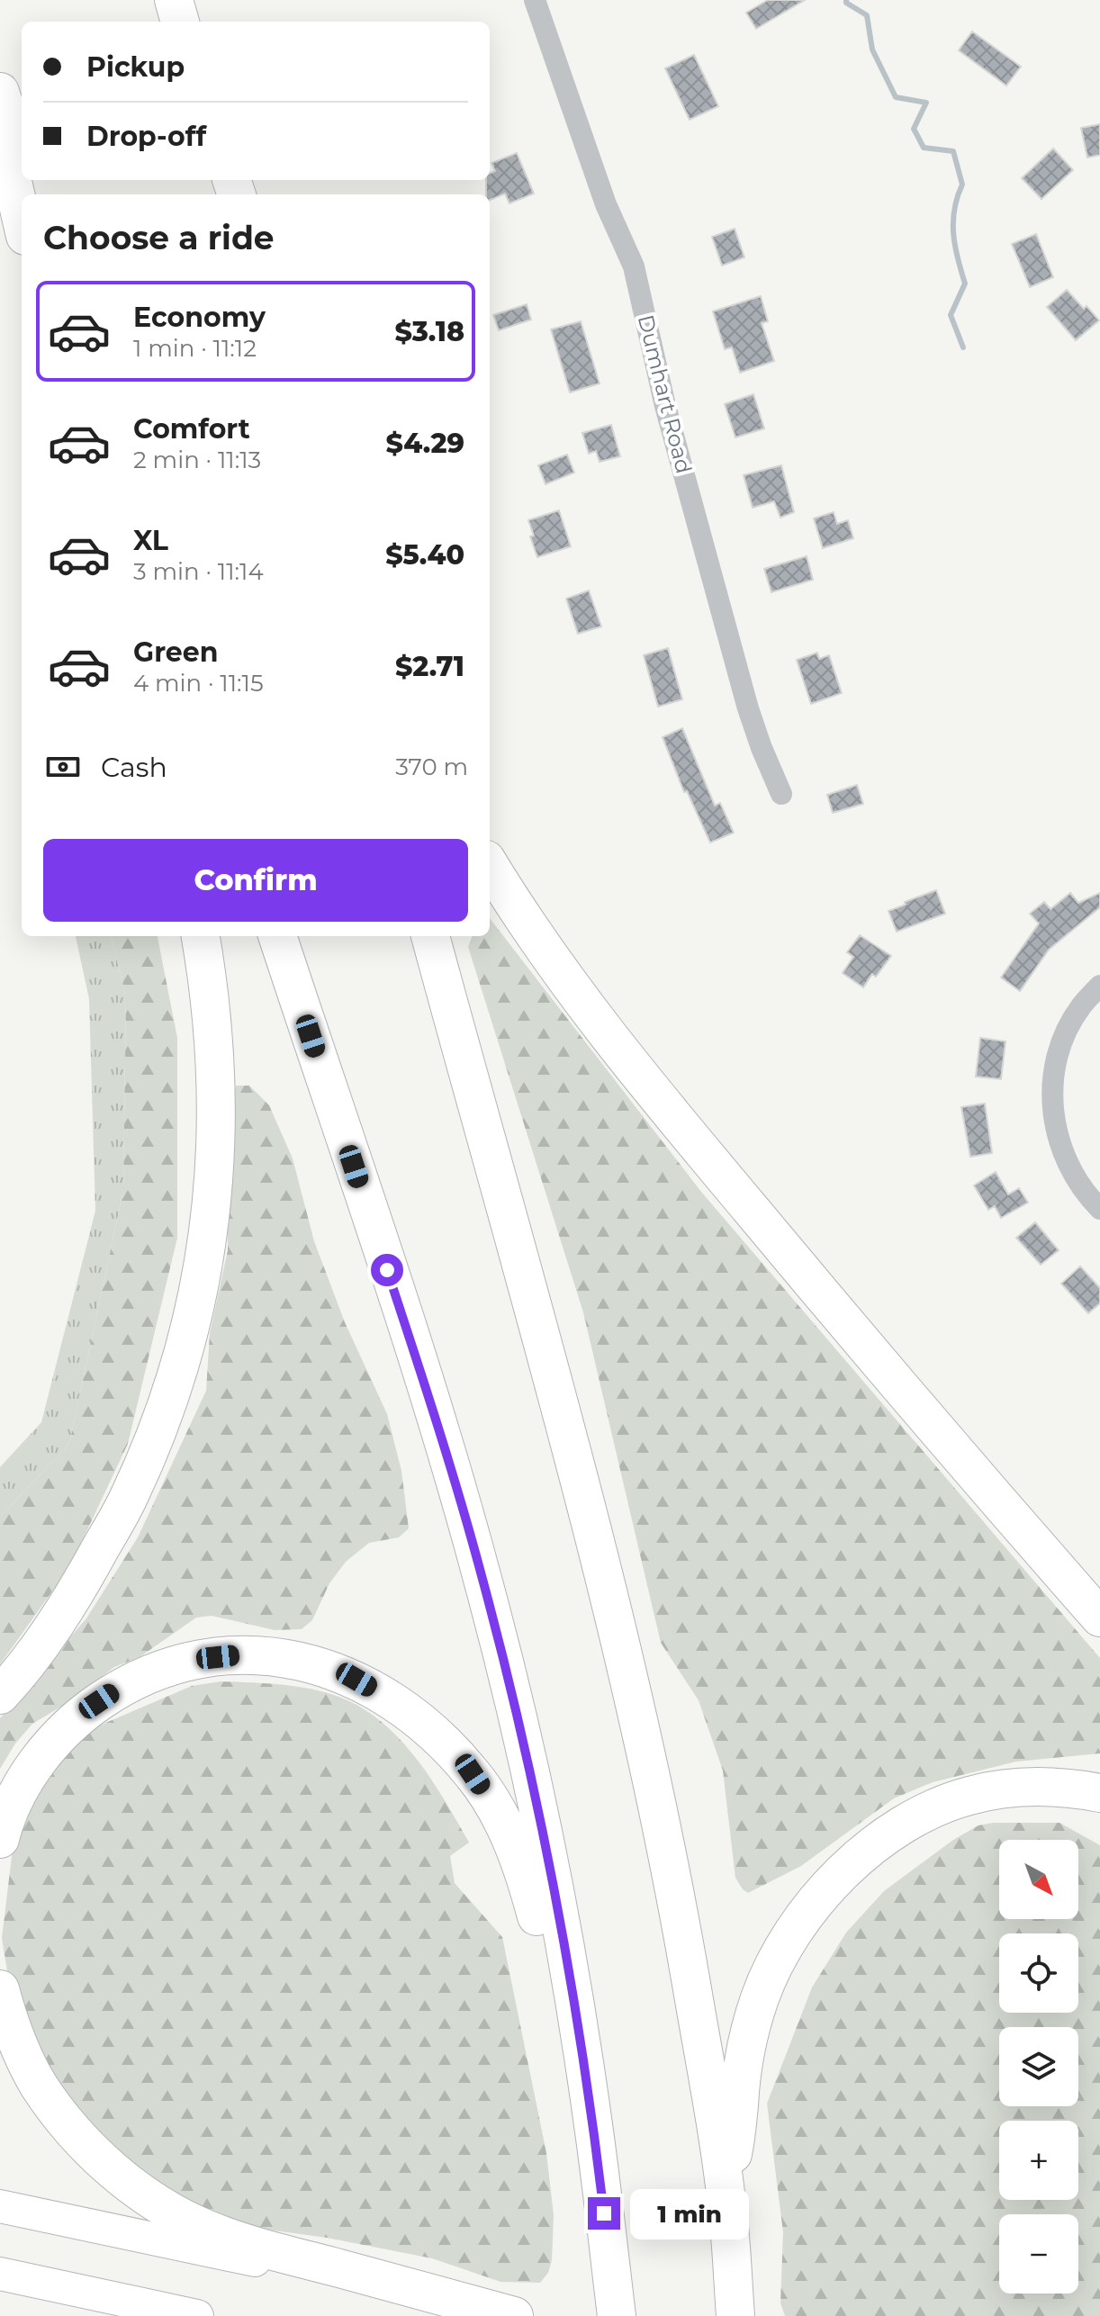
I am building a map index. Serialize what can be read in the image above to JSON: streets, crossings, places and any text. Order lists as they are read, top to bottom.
{
  "streets": {
    "street": ["Dumhart Road"]
  },
  "north": "bottom right",
  "page": {
    "banner": ["Pickup", "Drop-off"],
    "heading": "Choose a ride",
    "list": [
      {
        "name": "Economy",
        "note": "1 min · 11:12",
        "value": "$3.18"
      },
      {
        "name": "Comfort",
        "note": "2 min · 11:13",
        "value": "$4.29"
      },
      {
        "name": "XL",
        "note": "3 min · 11:14",
        "value": "$5.40"
      },
      {
        "name": "Green",
        "note": "4 min · 11:15",
        "value": "$2.71"
      }
    ],
    "pay": ["Cash", "370 m"],
    "buttons": "Confirm",
    "map_buttons": ["+", "−"],
    "bubble": "1 min"
  }
}
